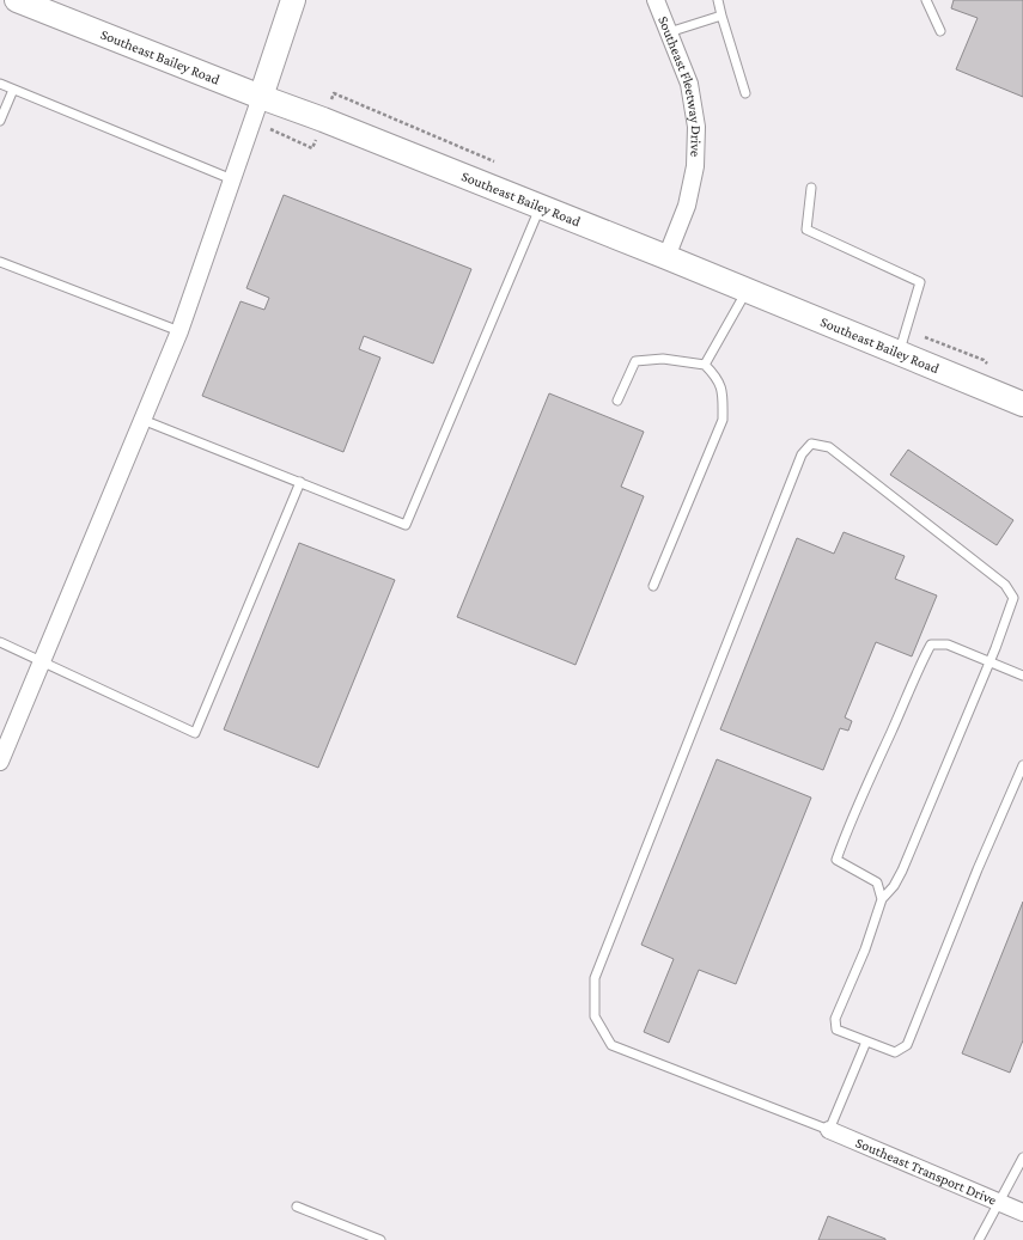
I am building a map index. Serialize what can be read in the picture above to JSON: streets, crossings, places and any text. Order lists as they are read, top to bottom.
{
  "streets": {
    "main road": ["Southeast Bailey Road"],
    "street": ["Southeast Fleetway Drive", "Southeast Transport Drive"]
  },
  "crossings": [
    ["Southeast Bailey Road", "Southeast Fleetway Drive"]
  ]
}
